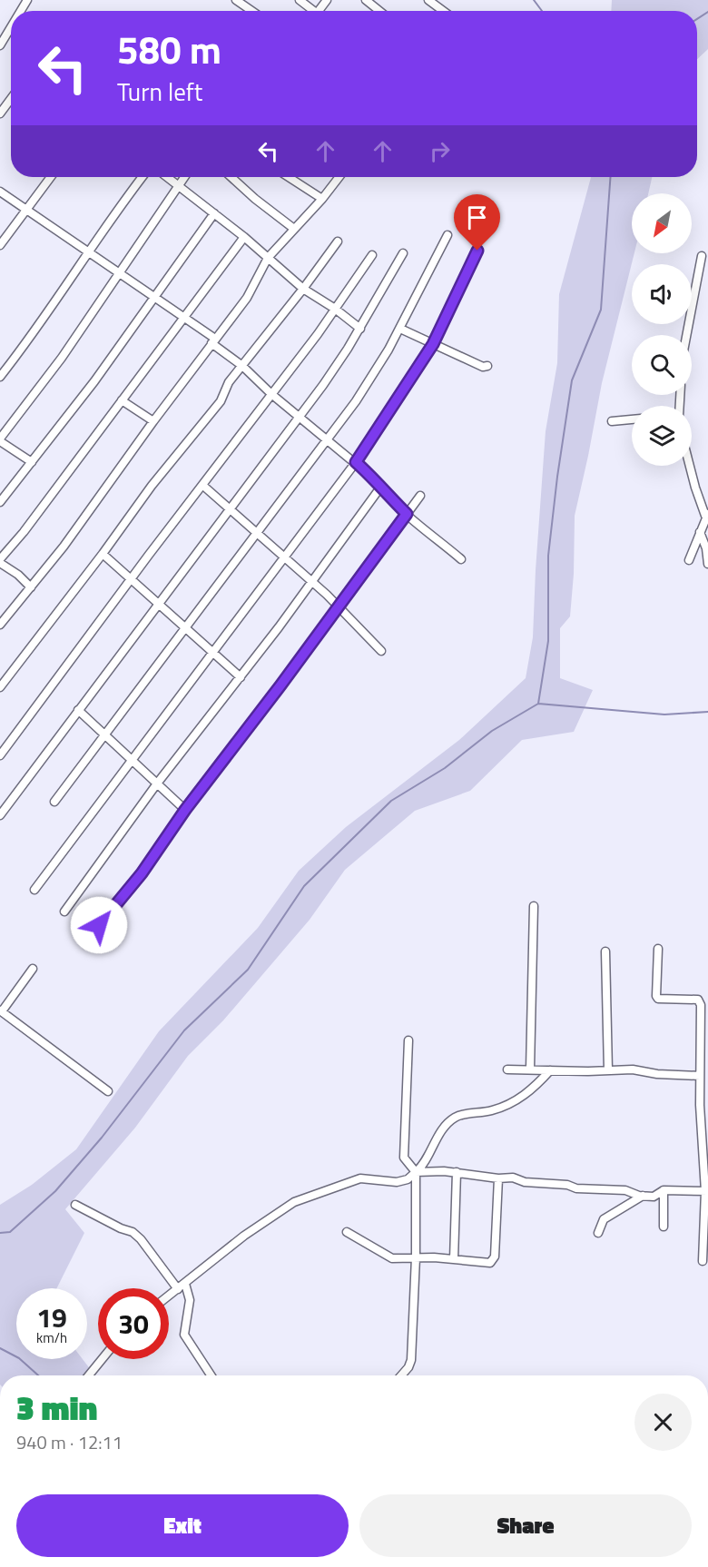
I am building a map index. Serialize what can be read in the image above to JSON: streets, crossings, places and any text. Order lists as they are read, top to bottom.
{
  "north": "bottom left",
  "page": {
    "turn": ["580 m", "Turn left"],
    "speed": "19 km/h",
    "limit": "30",
    "heading": ["3 min", "940 m · 12:11"],
    "buttons": ["Exit", "Share"]
  }
}
